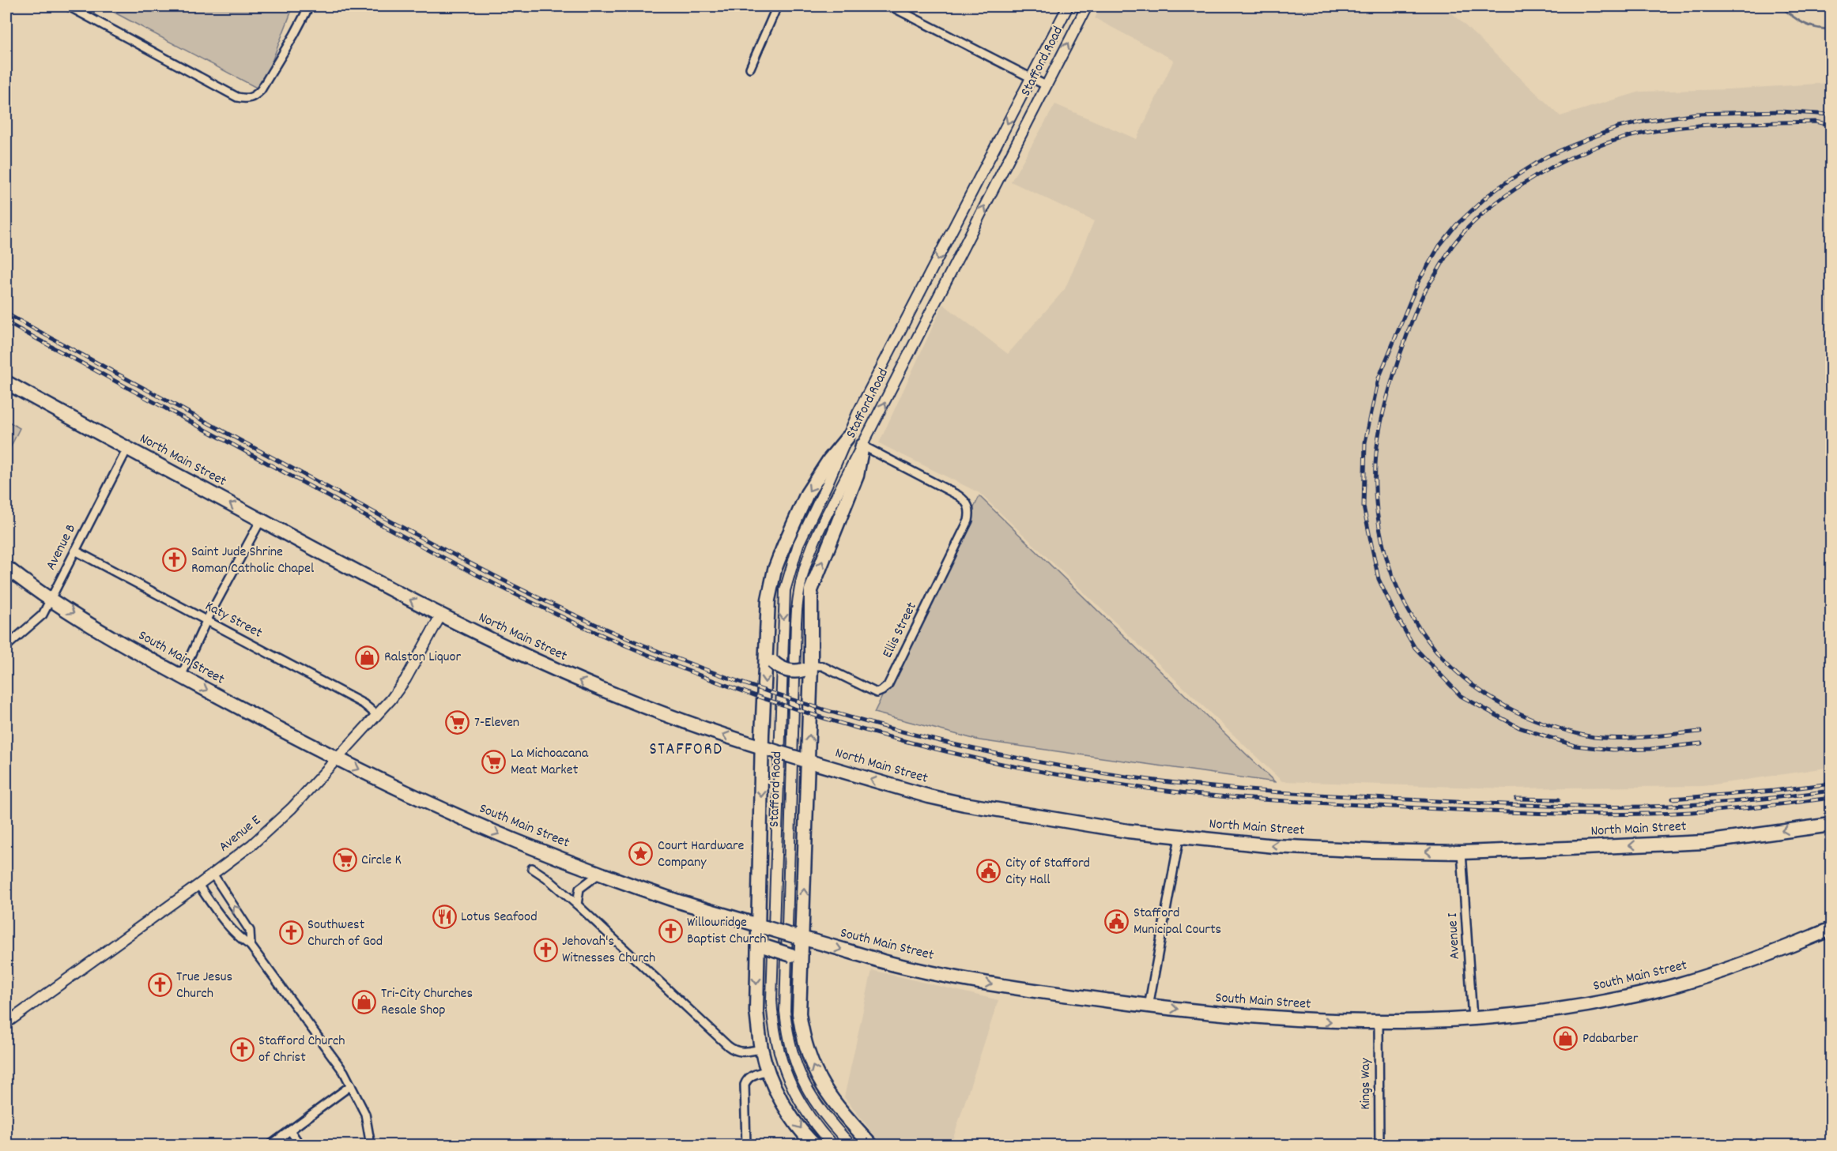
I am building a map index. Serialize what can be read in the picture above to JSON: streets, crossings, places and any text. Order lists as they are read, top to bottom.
{
  "streets": {
    "highway": ["North Main Street", "South Main Street"],
    "main road": ["Stafford Road", "Avenue E"],
    "street": [
      "Avenue B",
      "Katy Street",
      "Ellis Street",
      "Avenue I",
      "Kings Way"
    ]
  },
  "crossings": [
    ["Stafford Road", "Ellis Street"],
    ["North Main Street", "Avenue B"],
    ["North Main Street", "Avenue E"],
    ["North Main Street", "Avenue I"],
    ["Avenue B", "Katy Street"],
    ["Avenue B", "South Main Street"],
    ["Katy Street", "Avenue E"],
    ["South Main Street", "Avenue E"],
    ["South Main Street", "Avenue I"],
    ["South Main Street", "Kings Way"]
  ],
  "one_way": ["North Main Street", "South Main Street"],
  "districts": ["STAFFORD"],
  "places": {
    "church": [
      "Saint Jude Shrine Roman Catholic Chapel",
      "Willowridge Baptist Church",
      "Southwest Church of God",
      "Jehovah's Witnesses Church",
      "True Jesus Church",
      "Stafford Church of Christ"
    ],
    "shop": ["Ralston Liquor", "Tri-City Churches Resale Shop", "Pdabarber"],
    "supermarket": ["7-Eleven", "La Michoacana Meat Market", "Circle K"],
    "place": ["Court Hardware Company"],
    "public building": ["City of Stafford City Hall", "Stafford Municipal Courts"],
    "restaurant": ["Lotus Seafood"]
  }
}
